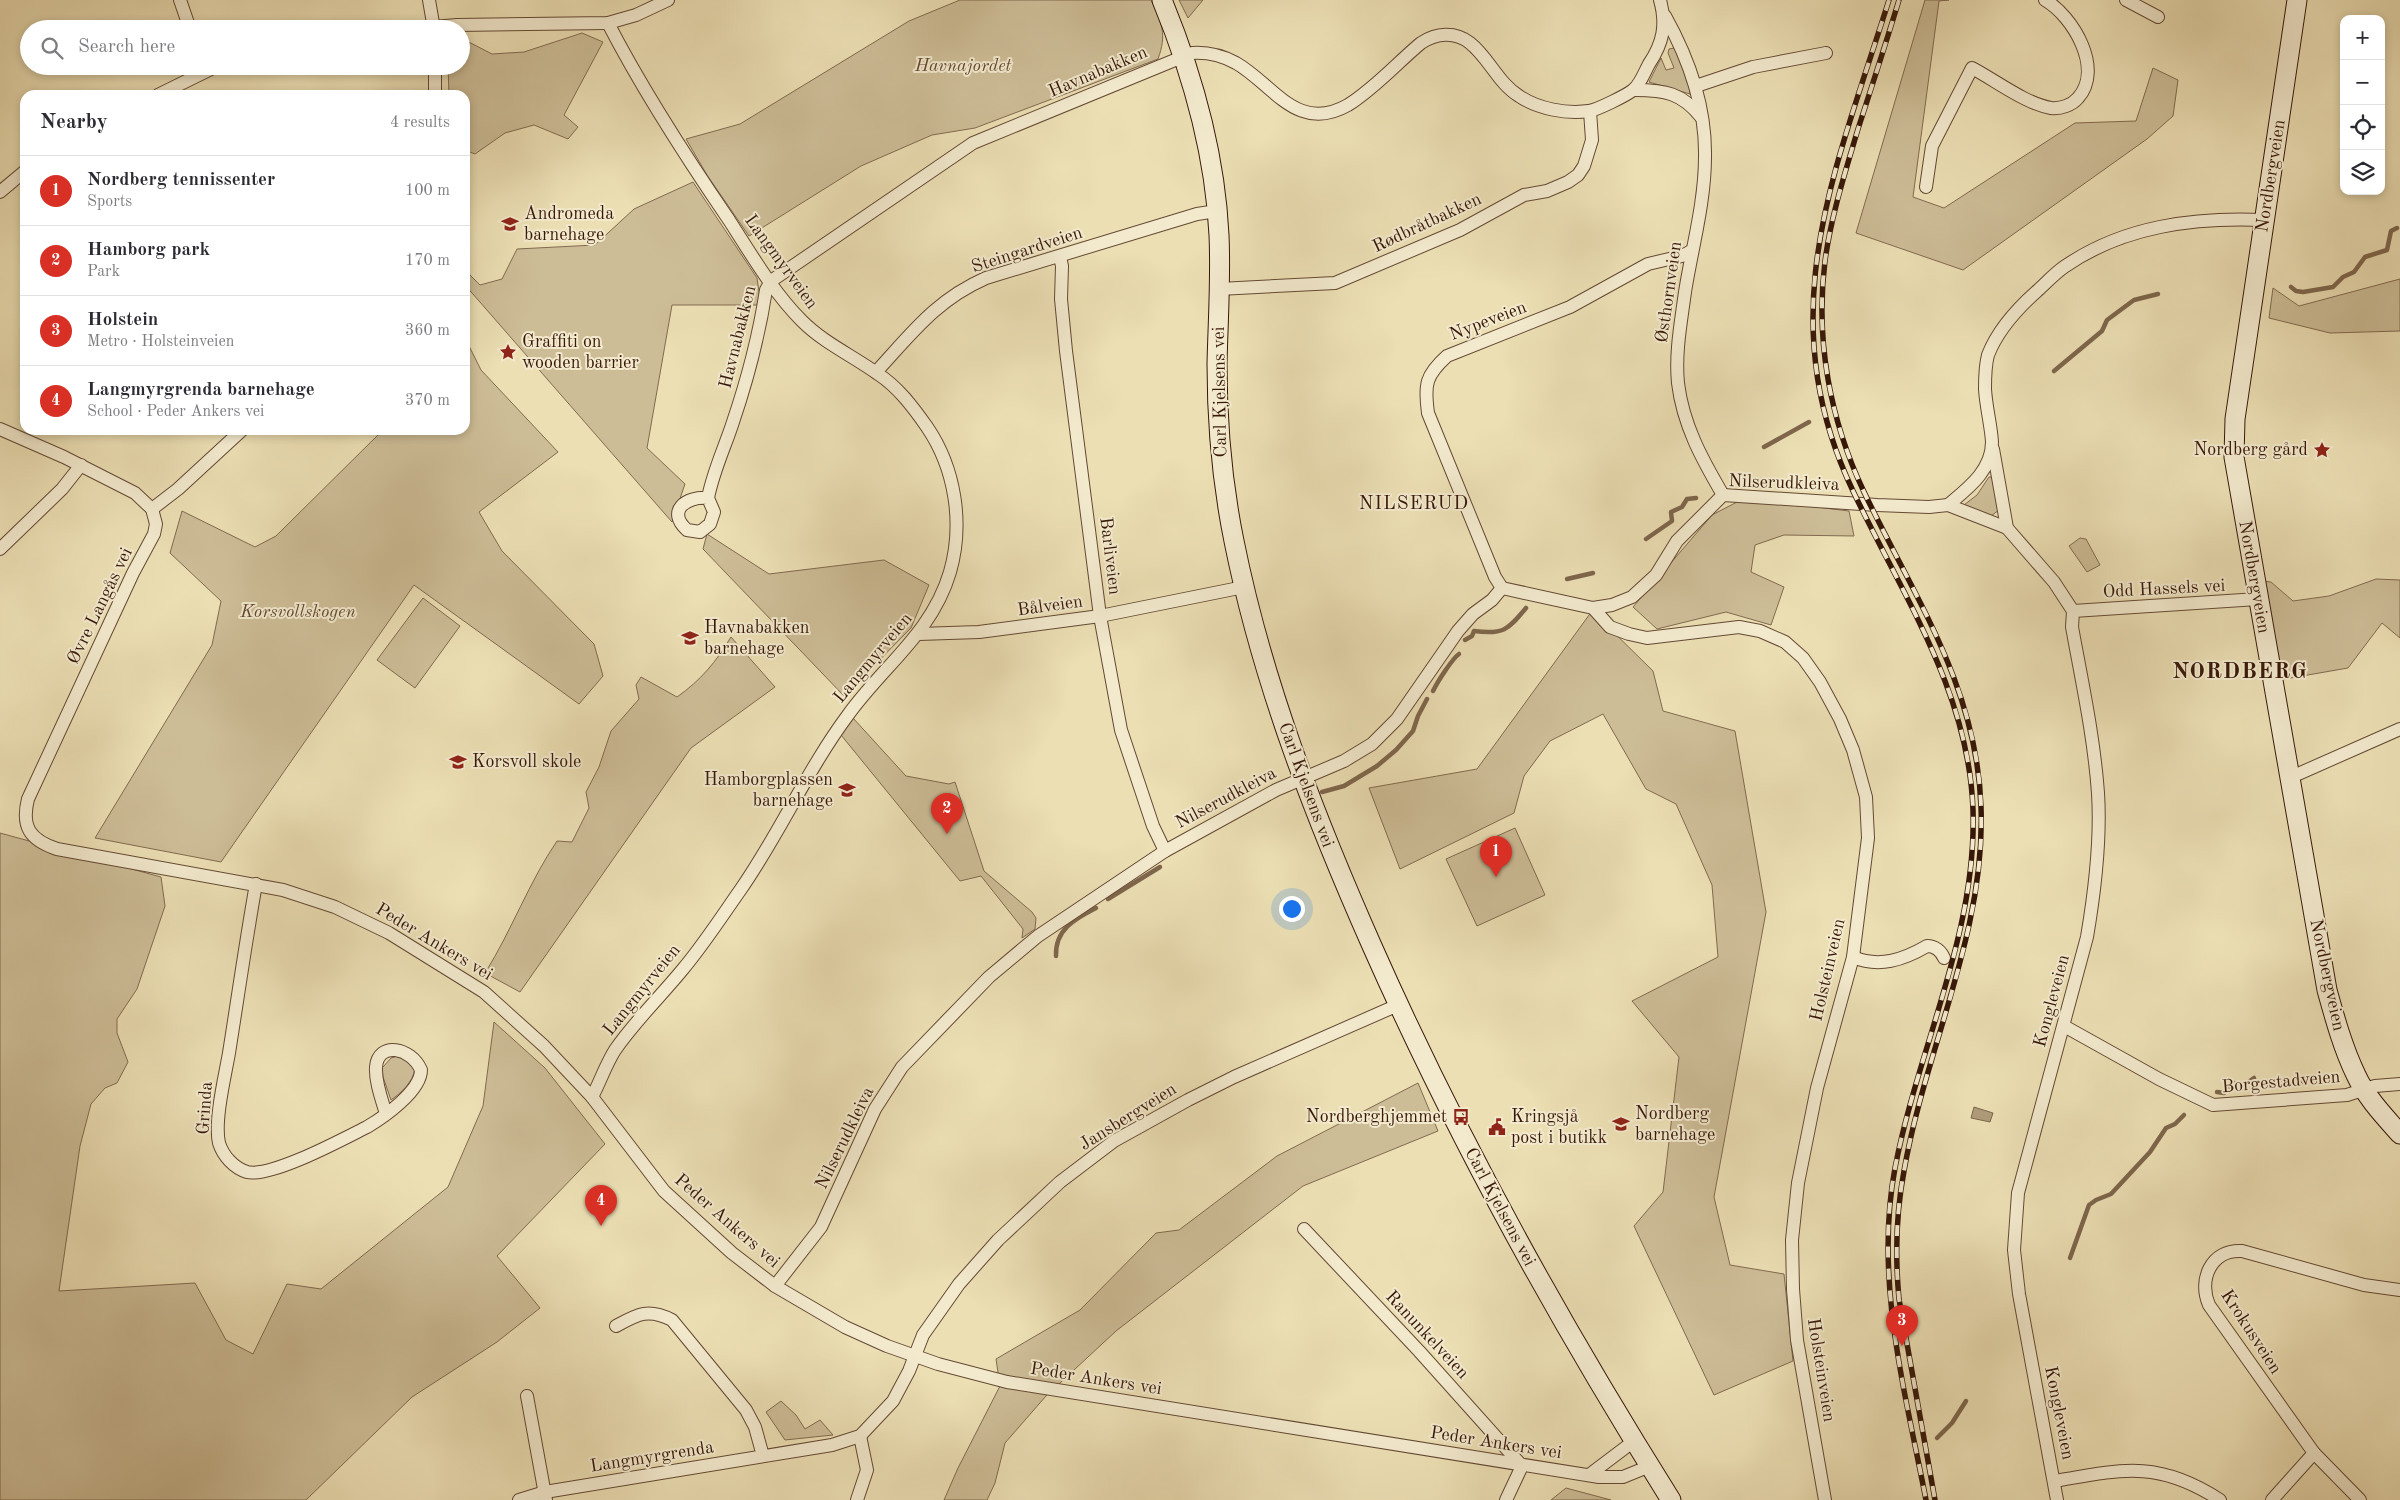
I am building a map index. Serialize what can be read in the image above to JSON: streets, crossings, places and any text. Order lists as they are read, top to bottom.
{
  "streets": {
    "main road": ["Nordbergveien", "Carl Kjelsens vei"],
    "street": [
      "Havnabakken",
      "Rødbråtbakken",
      "Steingardveien",
      "Langmyrveien",
      "Østhornveien",
      "Nypeveien",
      "Nilserudkleiva",
      "Barliveien",
      "Odd Hassels vei",
      "Øvre Langås vei",
      "Bålveien",
      "Peder Ankers vei",
      "Holsteinveien",
      "Kongleveien",
      "Borgestadveien",
      "Grinda",
      "Jansbergveien",
      "Krokusveien",
      "Ranunkelveien",
      "Langmyrgrenda"
    ]
  },
  "crossings": [
    ["Havnabakken", "Rødbråtbakken"],
    ["Havnabakken", "Langmyrveien"],
    ["Havnabakken", "Østhornveien"],
    ["Havnabakken", "Carl Kjelsens vei"],
    ["Nordbergveien", "Odd Hassels vei"],
    ["Nordbergveien", "Borgestadveien"],
    ["Rødbråtbakken", "Carl Kjelsens vei"],
    ["Steingardveien", "Langmyrveien"],
    ["Steingardveien", "Carl Kjelsens vei"],
    ["Steingardveien", "Barliveien"],
    ["Langmyrveien", "Bålveien"],
    ["Langmyrveien", "Peder Ankers vei"],
    ["Østhornveien", "Nypeveien"],
    ["Østhornveien", "Nilserudkleiva"],
    ["Nypeveien", "Nilserudkleiva"],
    ["Carl Kjelsens vei", "Nilserudkleiva"],
    ["Carl Kjelsens vei", "Bålveien"],
    ["Carl Kjelsens vei", "Peder Ankers vei"],
    ["Carl Kjelsens vei", "Jansbergveien"],
    ["Nilserudkleiva", "Barliveien"],
    ["Nilserudkleiva", "Peder Ankers vei"],
    ["Nilserudkleiva", "Holsteinveien"],
    ["Barliveien", "Bålveien"],
    ["Odd Hassels vei", "Kongleveien"],
    ["Øvre Langås vei", "Peder Ankers vei"],
    ["Peder Ankers vei", "Grinda"],
    ["Peder Ankers vei", "Jansbergveien"],
    ["Peder Ankers vei", "Ranunkelveien"],
    ["Peder Ankers vei", "Langmyrgrenda"],
    ["Kongleveien", "Borgestadveien"],
    ["Jansbergveien", "Langmyrgrenda"]
  ],
  "districts": ["NILSERUD", "NORDBERG"],
  "parks": ["Havnajordet", "Korsvollskogen"],
  "places": {
    "school or university": [
      "Andromeda barnehage",
      "Havnabakken barnehage",
      "Korsvoll skole",
      "Hamborgplassen barnehage",
      "Nordberg barnehage"
    ],
    "place": ["Graffiti on wooden barrier", "Nordberg gård"],
    "bus stop": ["Nordberghjemmet"],
    "public building": ["Kringsjå post i butikk"]
  },
  "page": {
    "map_buttons": ["+", "−"],
    "search": "Search here",
    "heading": ["Nearby", "4 results"],
    "list": [
      {
        "mark": "1",
        "name": "Nordberg tennissenter",
        "note": "Sports",
        "value": "100 m"
      },
      {
        "mark": "2",
        "name": "Hamborg park",
        "note": "Park",
        "value": "170 m"
      },
      {
        "mark": "3",
        "name": "Holstein",
        "note": "Metro · Holsteinveien",
        "value": "360 m"
      },
      {
        "mark": "4",
        "name": "Langmyrgrenda barnehage",
        "note": "School · Peder Ankers vei",
        "value": "370 m"
      }
    ],
    "pins": [
      "2",
      "1",
      "4",
      "3"
    ]
  }
}
